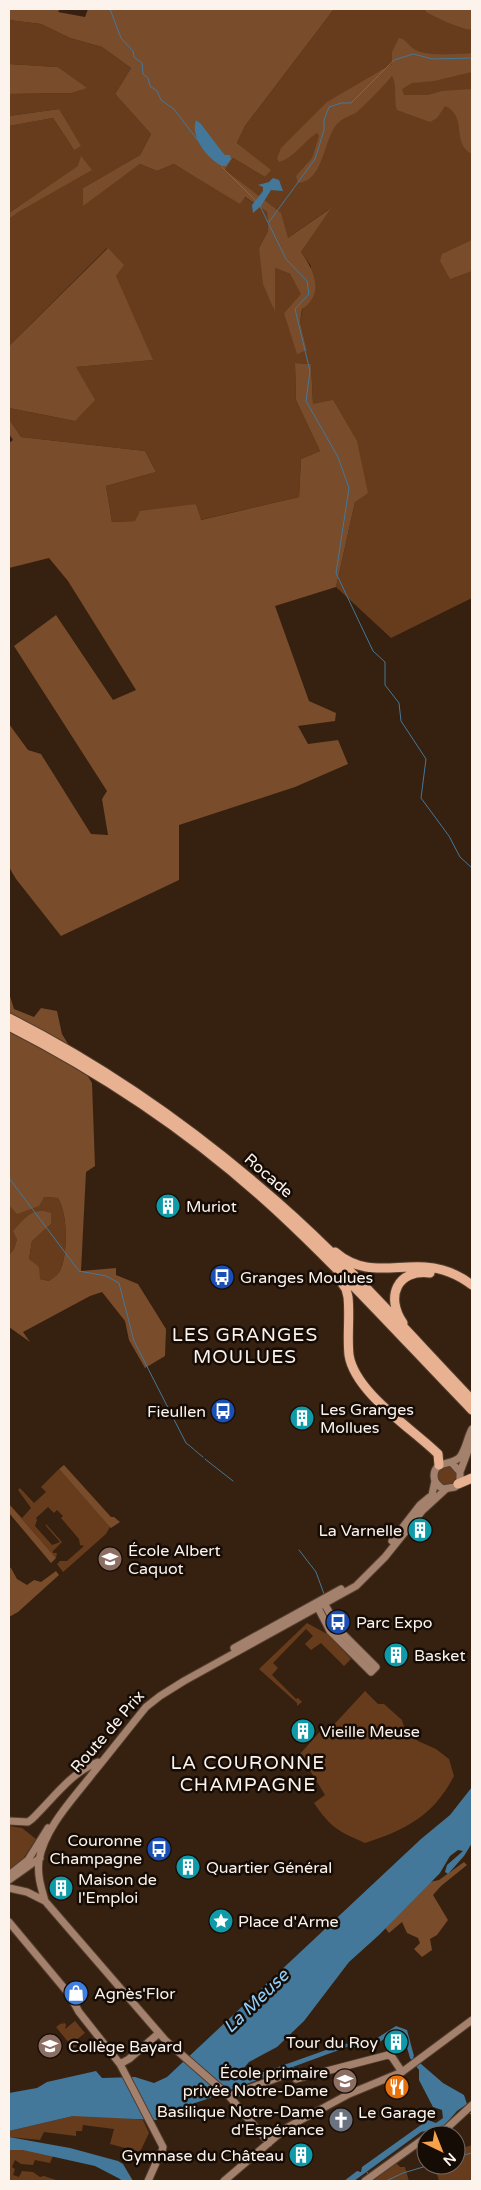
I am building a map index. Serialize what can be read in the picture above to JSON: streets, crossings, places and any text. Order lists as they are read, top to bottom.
{
  "streets": {
    "highway": ["Rocade"],
    "main road": ["Route de Prix"]
  },
  "districts": ["LES GRANGES MOULUES", "LA COURONNE CHAMPAGNE"],
  "water": ["La Meuse"],
  "places": {
    "building": [
      "Muriot",
      "Les Granges Mollues",
      "La Varnelle",
      "Basket",
      "Vieille Meuse",
      "Quartier Général",
      "Maison de l'Emploi",
      "Tour du Roy",
      "Gymnase du Château"
    ],
    "bus stop": [
      "Granges Moulues",
      "Fieullen",
      "Parc Expo",
      "Couronne Champagne"
    ],
    "school or university": ["École Albert Caquot", "Collège Bayard", "École primaire privée Notre-Dame"],
    "place": ["Place d'Arme"],
    "shop": ["Agnès'Flor"],
    "restaurant": ["Le Garage"],
    "church": ["Basilique Notre-Dame d'Espérance"]
  },
  "north": "bottom right"
}
